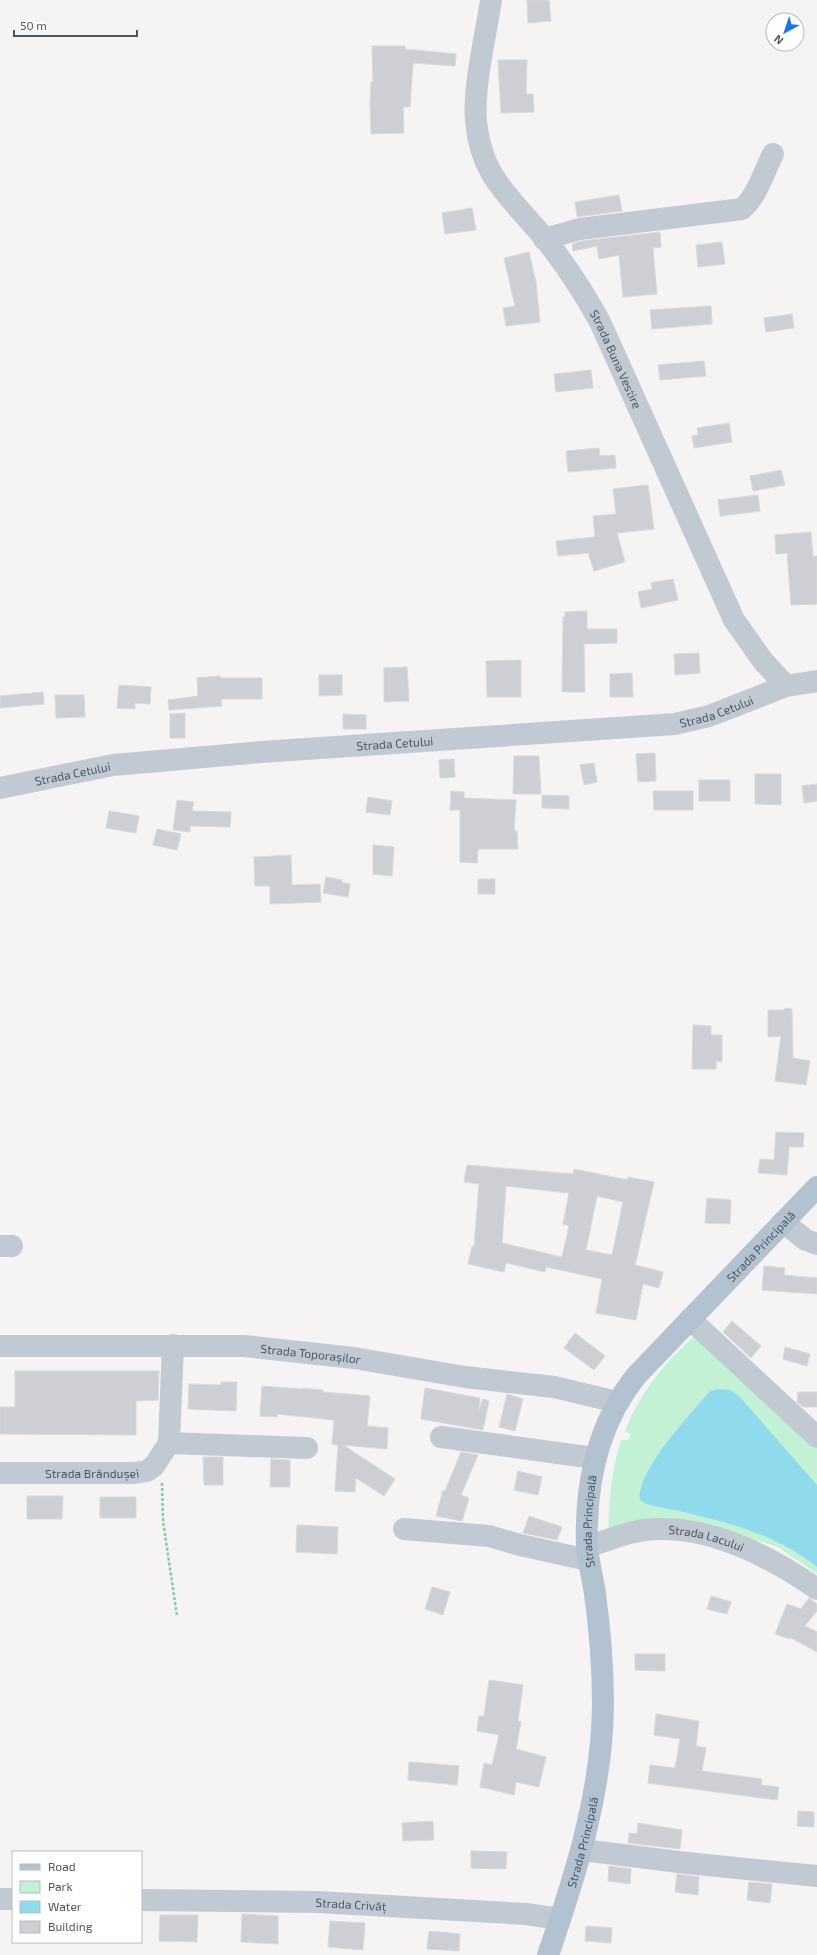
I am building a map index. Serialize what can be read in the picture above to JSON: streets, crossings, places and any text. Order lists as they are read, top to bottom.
{
  "streets": {
    "main road": ["Strada Principală"],
    "street": [
      "Strada Buna Vestire",
      "Strada Cetului",
      "Strada Toporașilor",
      "Strada Brândușei",
      "Strada Lacului",
      "Strada Crivăț"
    ]
  },
  "crossings": [
    ["Strada Buna Vestire", "Strada Cetului"],
    ["Strada Principală", "Strada Toporașilor"],
    ["Strada Principală", "Strada Lacului"],
    ["Strada Principală", "Strada Crivăț"]
  ],
  "legend": [
    "Road",
    "Park",
    "Water",
    "Building"
  ],
  "scale_bar": "50 m",
  "north": "bottom left"
}
